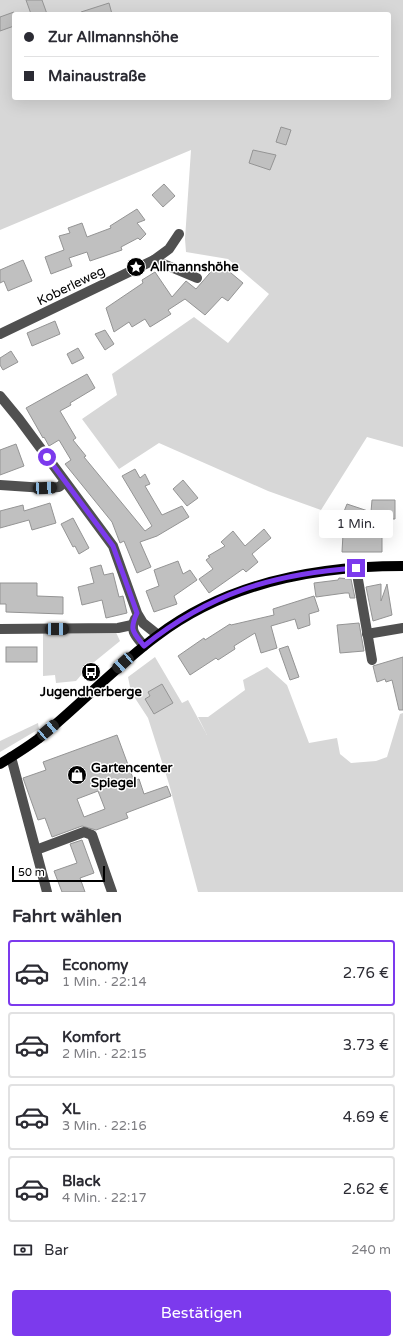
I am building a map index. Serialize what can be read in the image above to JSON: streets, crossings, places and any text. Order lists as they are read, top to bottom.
{
  "streets": {
    "street": ["Koberleweg"]
  },
  "places": {
    "place": ["Allmannshöhe"],
    "bus stop": ["Jugendherberge"],
    "shop": ["Gartencenter Spiegel"]
  },
  "scale_bar": "50 m",
  "page": {
    "banner": ["Zur Allmannshöhe", "Mainaustraße"],
    "bubble": "1 Min.",
    "scale": "50 m",
    "heading": "Fahrt wählen",
    "list": [
      {
        "name": "Economy",
        "note": "1 Min. · 22:14",
        "value": "2.76 €"
      },
      {
        "name": "Komfort",
        "note": "2 Min. · 22:15",
        "value": "3.73 €"
      },
      {
        "name": "XL",
        "note": "3 Min. · 22:16",
        "value": "4.69 €"
      },
      {
        "name": "Black",
        "note": "4 Min. · 22:17",
        "value": "2.62 €"
      }
    ],
    "pay": ["Bar", "240 m"],
    "buttons": "Bestätigen"
  }
}
